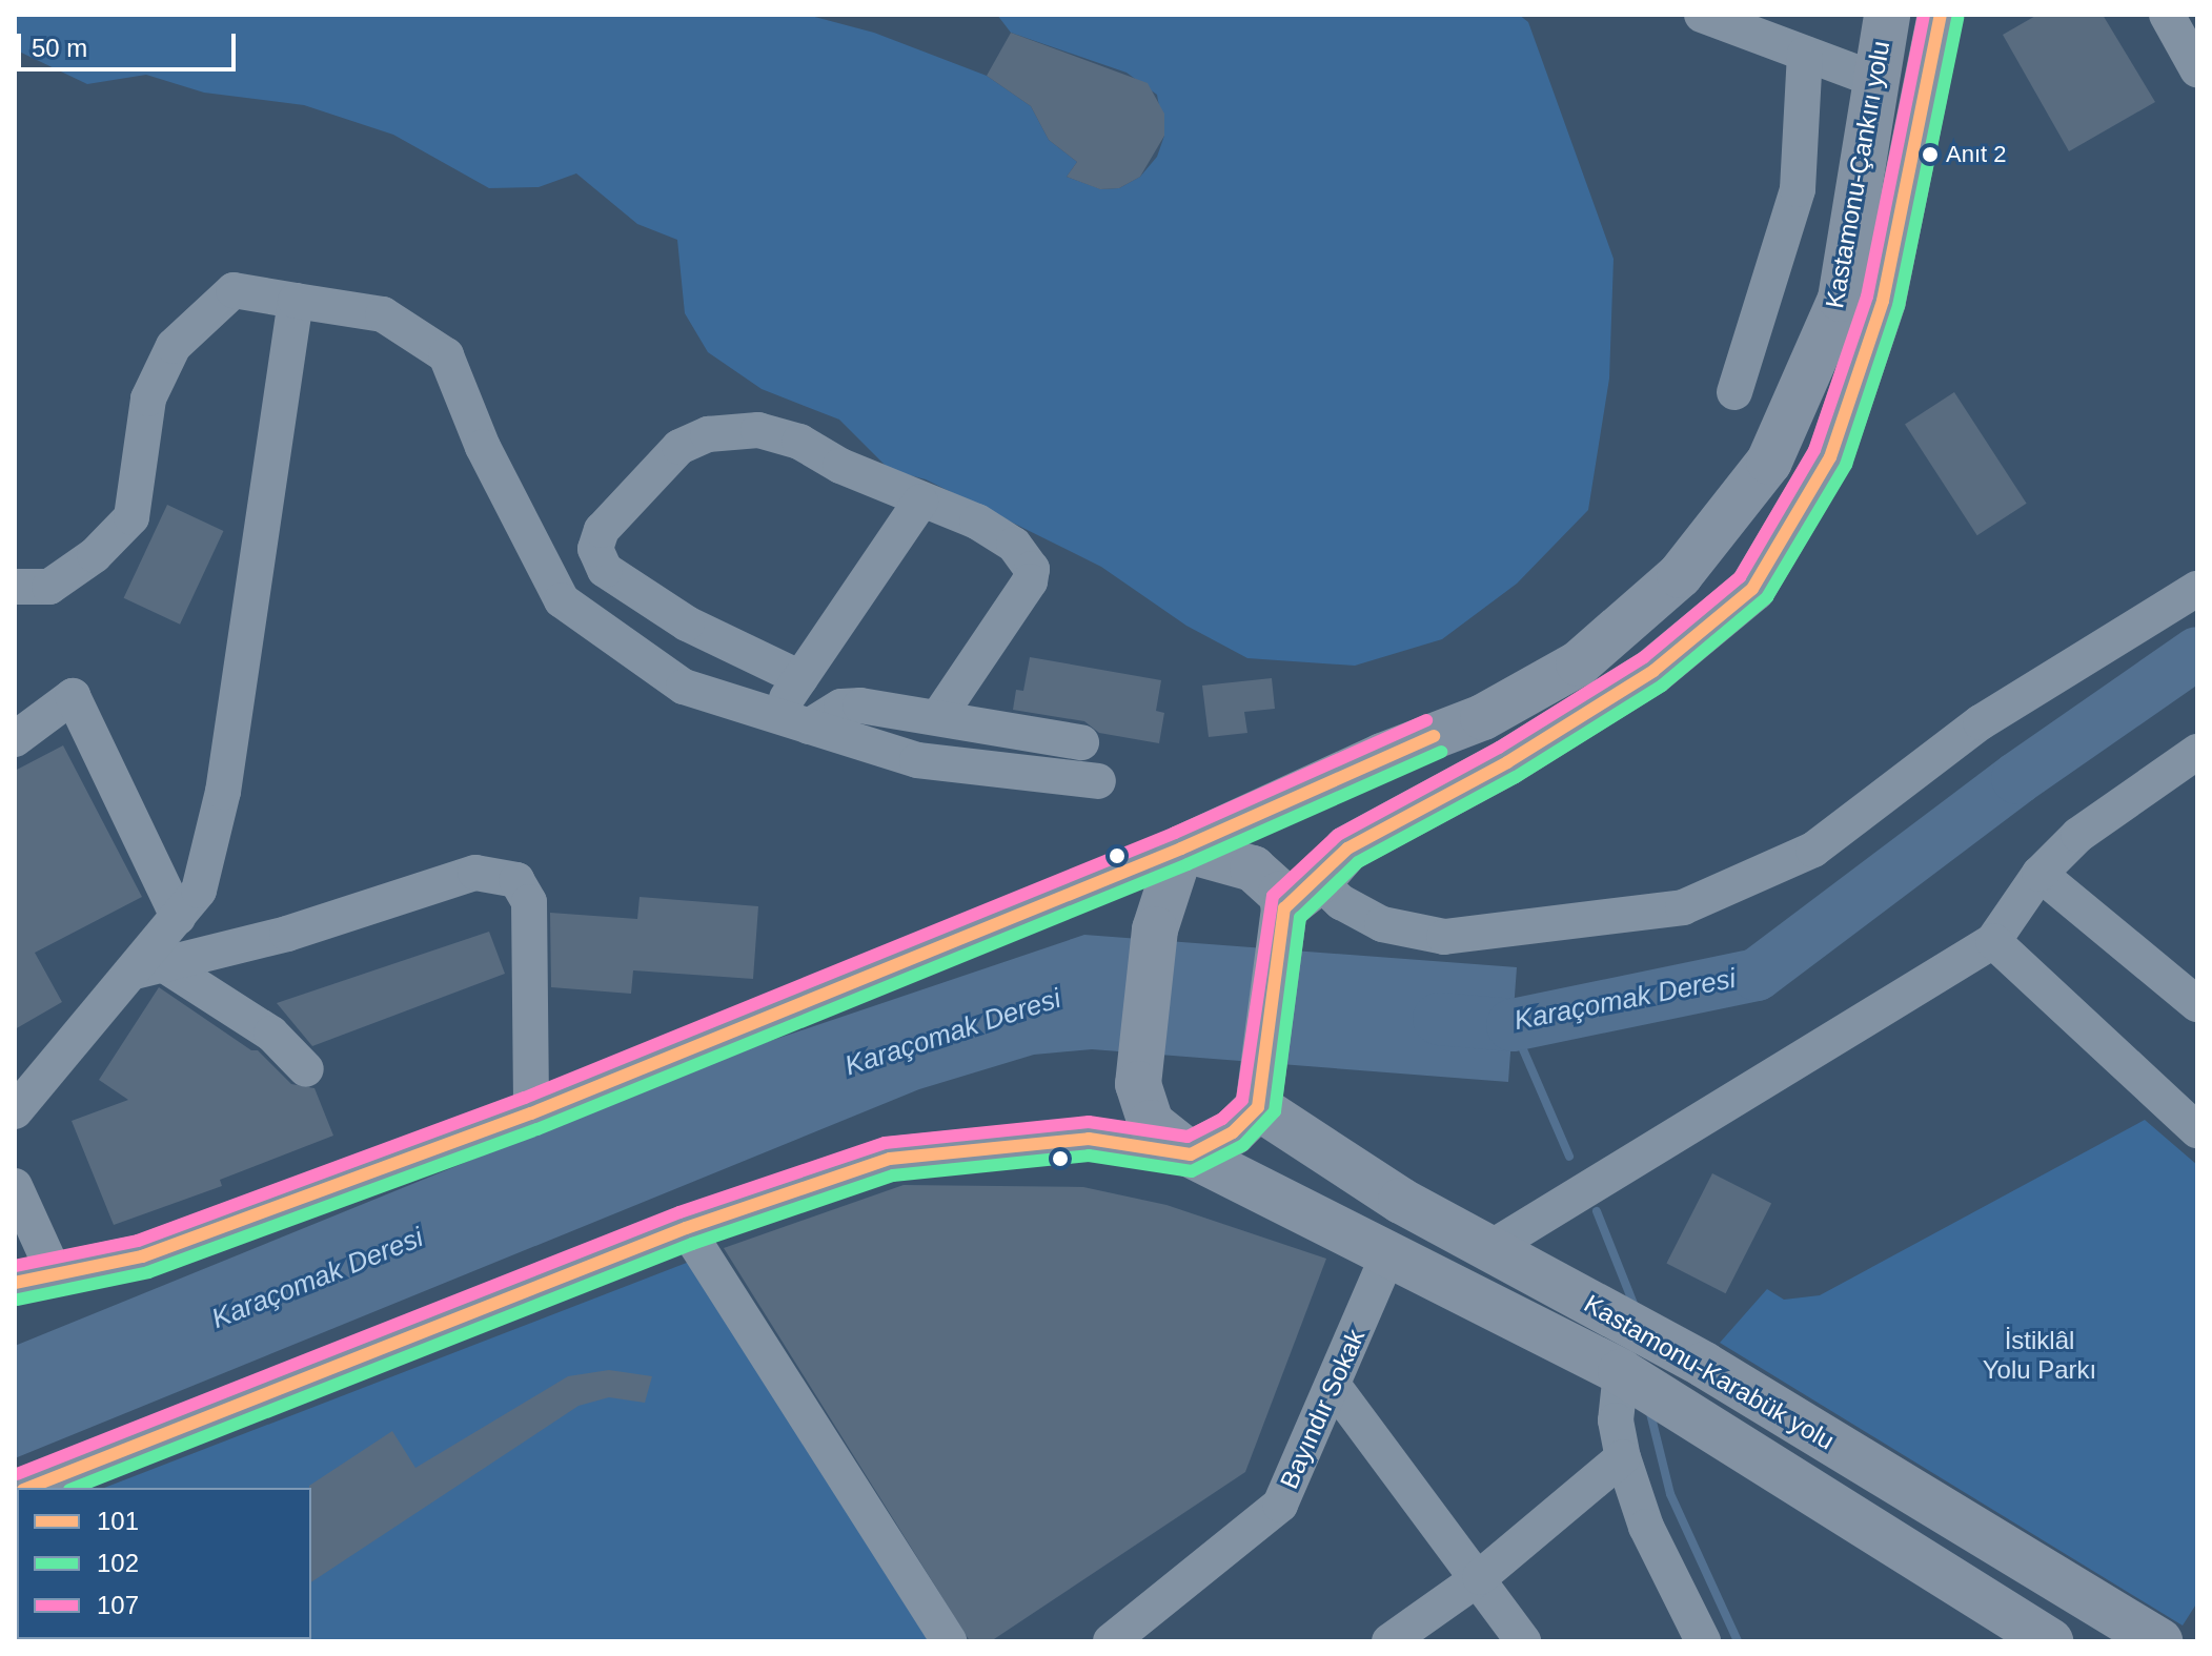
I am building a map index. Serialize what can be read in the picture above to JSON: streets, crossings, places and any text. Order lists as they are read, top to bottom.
{
  "streets": {
    "highway": ["Kastamonu-Çankırı yolu", "Kastamonu-Karabük yolu"],
    "street": ["Bayındır Sokak"]
  },
  "water": ["Karaçomak Deresi"],
  "parks": ["İstiklâl Yolu Parkı"],
  "places": ["Anıt 2"],
  "lines": ["transit line 101", "transit line 107", "transit line 102"],
  "legend": ["101", "102", "107"],
  "scale_bar": "50 m"
}
